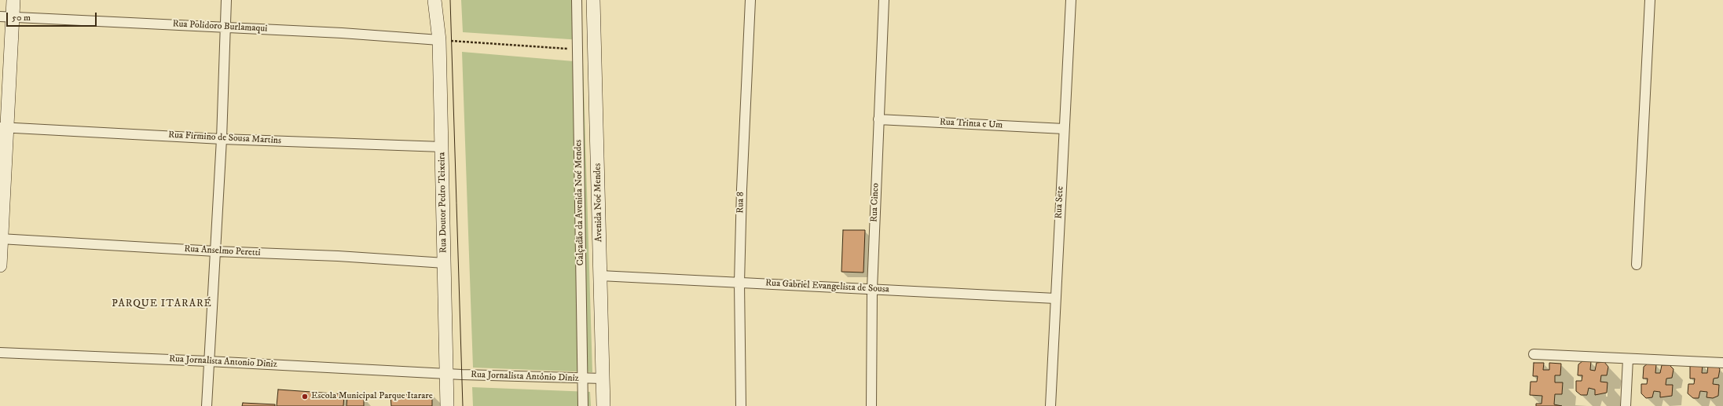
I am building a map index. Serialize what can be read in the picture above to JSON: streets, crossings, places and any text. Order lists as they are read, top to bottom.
{
  "streets": {
    "main road": ["Rua Doutor Pedro Teixeira", "Avenida Noé Mendes"],
    "street": [
      "Rua Polidoro Burlamaqui",
      "Rua Trinta e Um",
      "Rua Firmino de Sousa Martins",
      "Calçadão da Avenida Noé Mendes",
      "Rua 8",
      "Rua Cinco",
      "Rua Sete",
      "Rua Anselmo Peretti",
      "Rua Gabriel Evangelista de Sousa",
      "Rua Jornalista Antonio Diniz",
      "Rua Jornalista Antônio Diniz"
    ]
  },
  "crossings": [
    ["Rua Polidoro Burlamaqui", "Rua Doutor Pedro Teixeira"],
    ["Rua Trinta e Um", "Rua Cinco"],
    ["Rua Trinta e Um", "Rua Sete"],
    ["Rua Firmino de Sousa Martins", "Rua Doutor Pedro Teixeira"],
    ["Rua Doutor Pedro Teixeira", "Rua Anselmo Peretti"],
    ["Rua Doutor Pedro Teixeira", "Rua Jornalista Antonio Diniz"],
    ["Rua Doutor Pedro Teixeira", "Rua Jornalista Antônio Diniz"],
    ["Calçadão da Avenida Noé Mendes", "Rua Jornalista Antônio Diniz"],
    ["Avenida Noé Mendes", "Rua Gabriel Evangelista de Sousa"],
    ["Avenida Noé Mendes", "Rua Jornalista Antônio Diniz"],
    ["Rua 8", "Rua Gabriel Evangelista de Sousa"],
    ["Rua Cinco", "Rua Gabriel Evangelista de Sousa"],
    ["Rua Sete", "Rua Gabriel Evangelista de Sousa"],
    ["Rua Jornalista Antonio Diniz", "Rua Jornalista Antônio Diniz"]
  ],
  "districts": ["PARQUE ITARARÉ"],
  "places": ["Escola Municipal Parque Itarare"],
  "scale_bar": "50 m"
}
